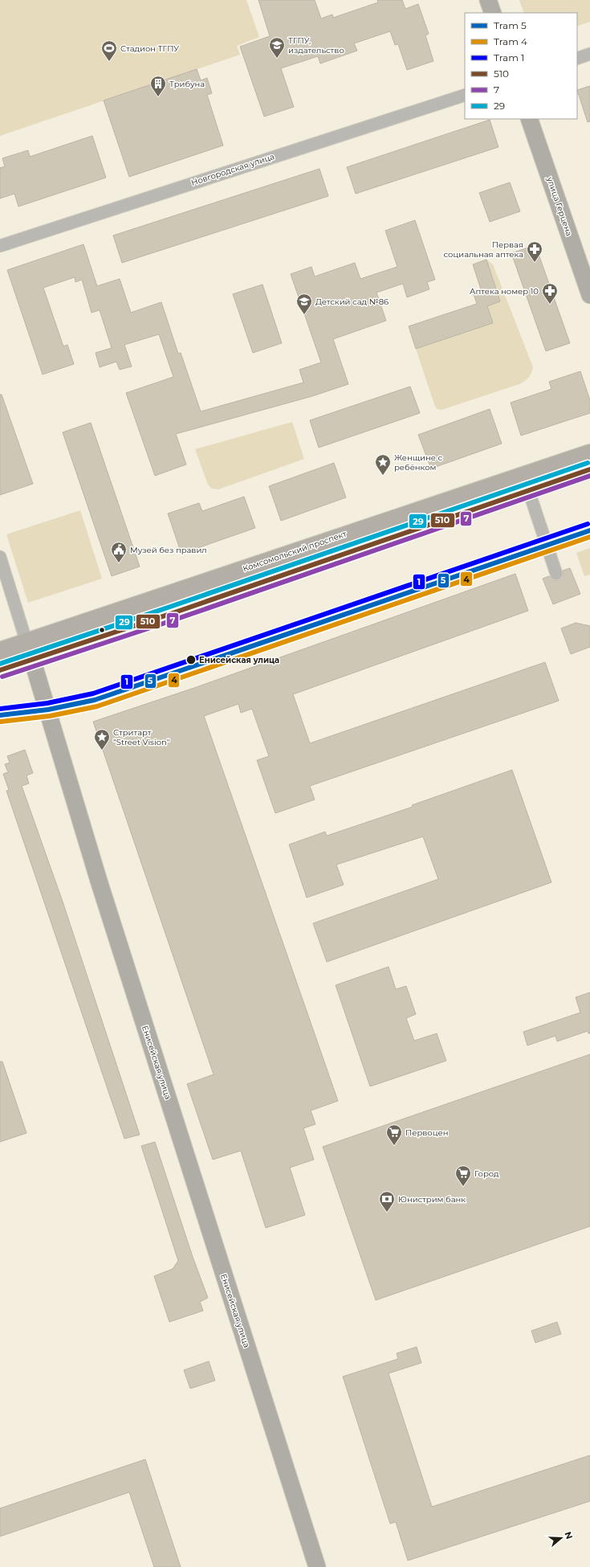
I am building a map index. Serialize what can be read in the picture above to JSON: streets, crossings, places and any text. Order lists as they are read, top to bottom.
{
  "streets": {
    "main road": ["Комсомольский проспект"],
    "street": ["Новгородская улица", "улица Герцена", "Енисейская улица"]
  },
  "crossings": [
    ["Комсомольский проспект", "Енисейская улица"]
  ],
  "places": {
    "school or university": ["ТГПУ, издательство", "Детский сад №86"],
    "sports": ["Стадион ТГПУ"],
    "building": ["Трибуна"],
    "pharmacy": ["Первая социальная аптека", "Аптека номер 10"],
    "place": ["Женщине с ребёнком", "Стритарт \"Street Vision\""],
    "public building": ["Музей без правил"],
    "other": ["Енисейская улица"],
    "supermarket": ["Первоцен", "Город"],
    "bank": ["Юнистрим банк"]
  },
  "lines": [
    "transit line 29",
    "transit line 510",
    "transit line 7",
    "tram line 1",
    "tram line 5",
    "tram line 4"
  ],
  "legend": [
    "Tram 5",
    "Tram 4",
    "Tram 1",
    "510",
    "7",
    "29"
  ],
  "north": "right"
}
